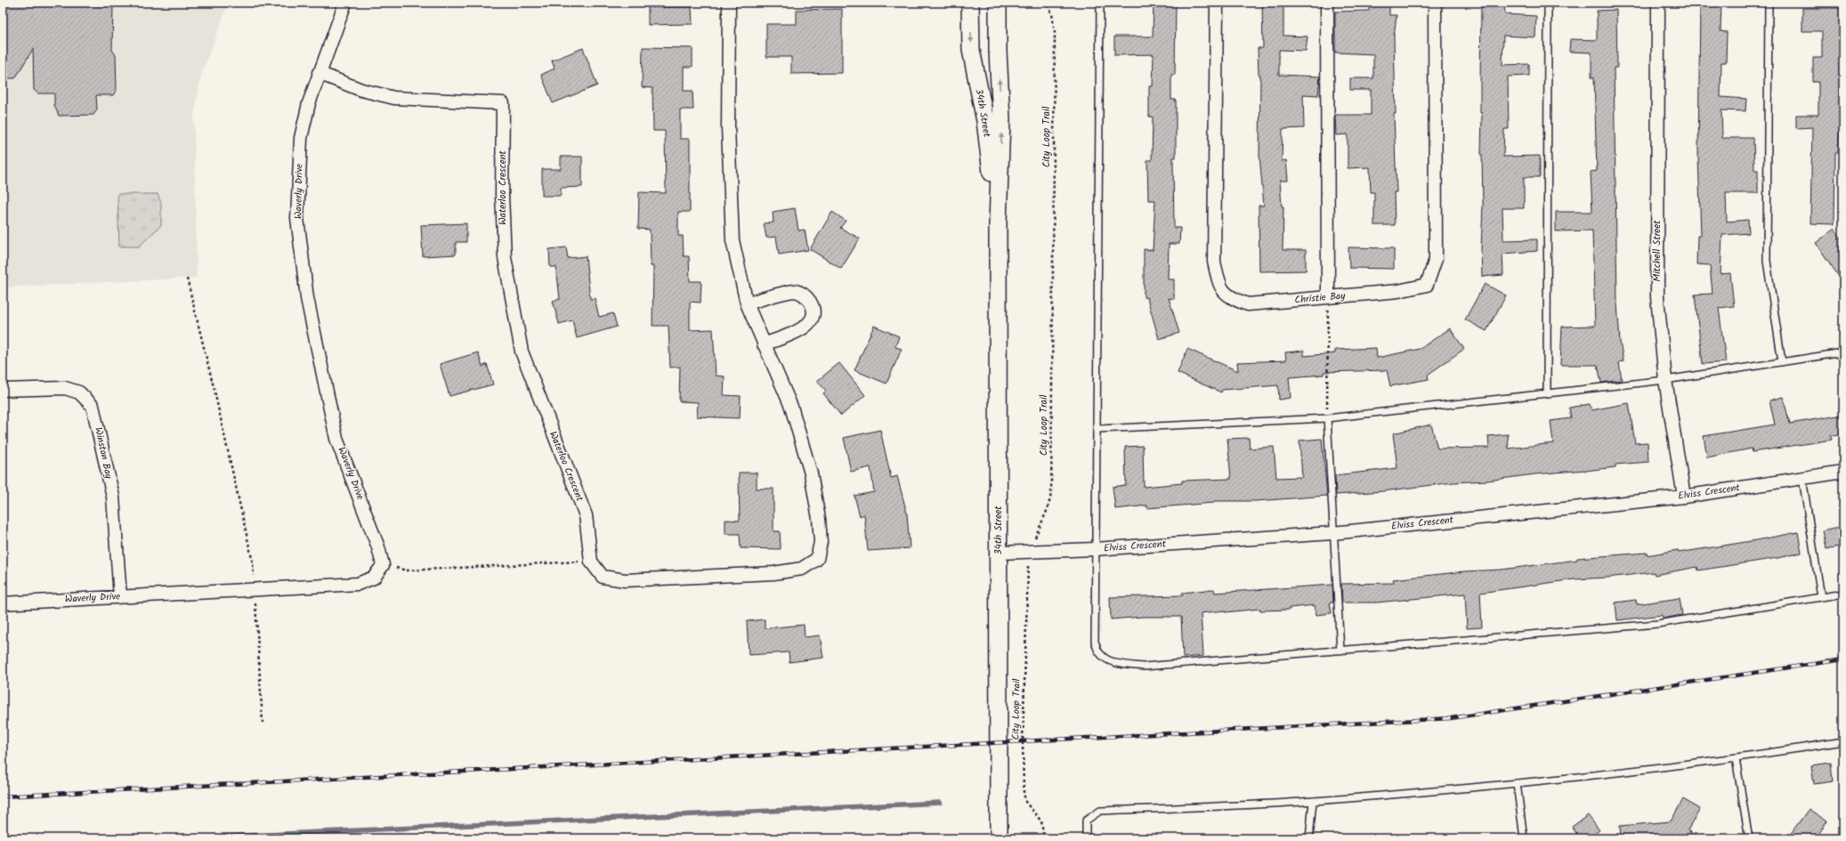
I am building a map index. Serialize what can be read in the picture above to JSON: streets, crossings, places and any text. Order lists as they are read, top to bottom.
{
  "streets": {
    "main road": ["34th Street"],
    "street": [
      "Waterloo Crescent",
      "Waverly Drive",
      "Mitchell Street",
      "Christie Bay",
      "Winston Bay",
      "Elviss Crescent"
    ],
    "path": ["City Loop Trail"]
  },
  "crossings": [
    ["34th Street", "Elviss Crescent"],
    ["City Loop Trail", "Elviss Crescent"],
    ["Waterloo Crescent", "Waverly Drive"],
    ["Waverly Drive", "Winston Bay"],
    ["Mitchell Street", "Elviss Crescent"]
  ]
}
